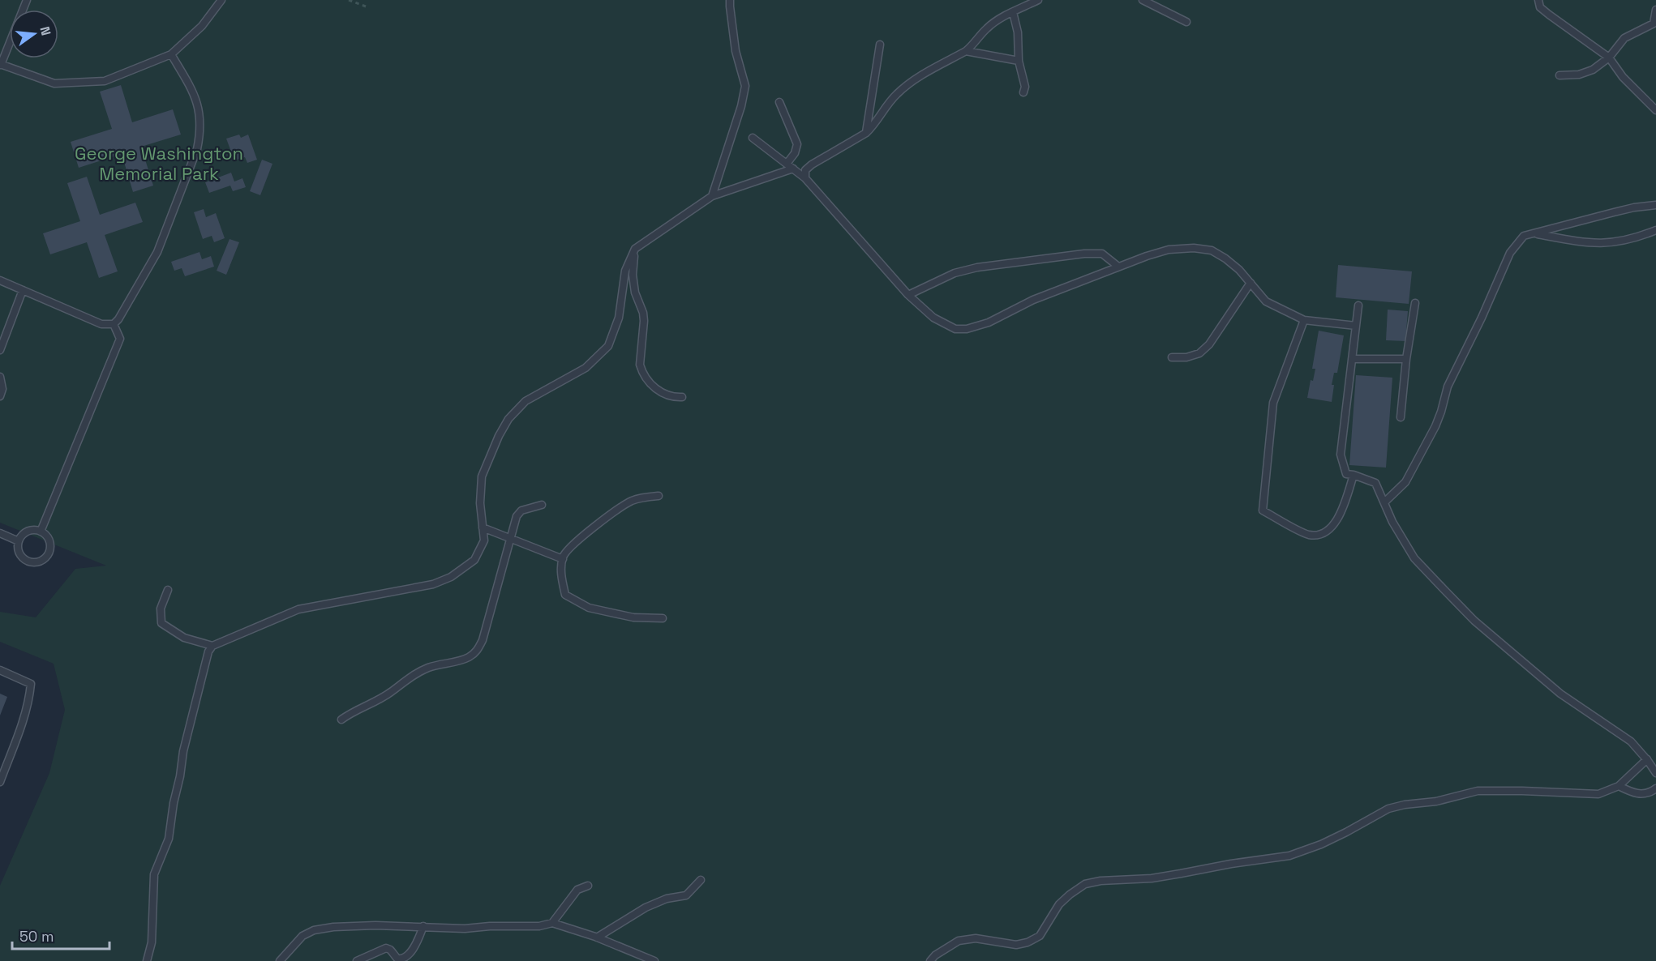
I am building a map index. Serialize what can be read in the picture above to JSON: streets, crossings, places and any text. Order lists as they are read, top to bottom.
{
  "parks": ["George Washington Memorial Park"],
  "scale_bar": "50 m",
  "north": "right"
}
